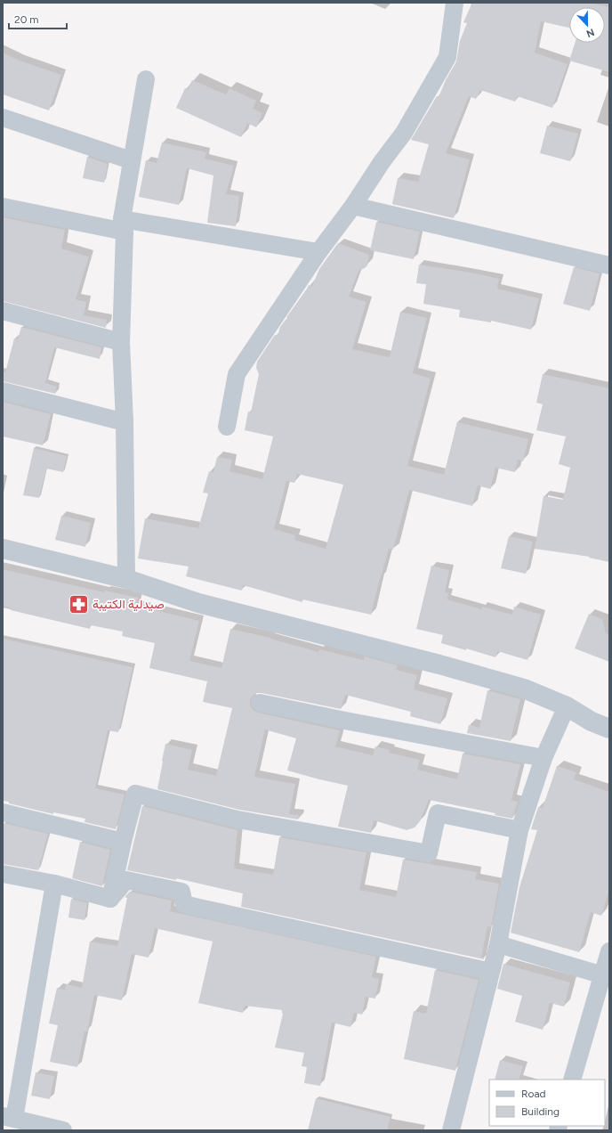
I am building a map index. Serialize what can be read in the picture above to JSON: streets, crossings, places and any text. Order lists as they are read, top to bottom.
{
  "places": {
    "pharmacy": ["صيدلية الكتيبة"]
  },
  "legend": ["Road", "Building"],
  "scale_bar": "20 m",
  "north": "bottom"
}
